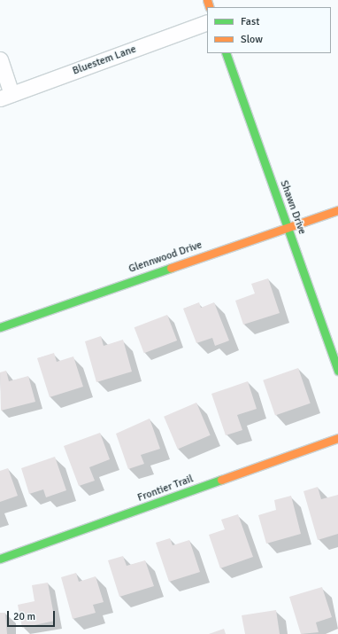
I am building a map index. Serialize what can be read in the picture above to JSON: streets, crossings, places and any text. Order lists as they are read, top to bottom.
{
  "streets": {
    "street": [
      "Bluestem Lane",
      "Shawn Drive",
      "Glennwood Drive",
      "Frontier Trail"
    ]
  },
  "crossings": [
    ["Shawn Drive", "Glennwood Drive"]
  ],
  "legend": ["Fast", "Slow"],
  "scale_bar": "20 m"
}
